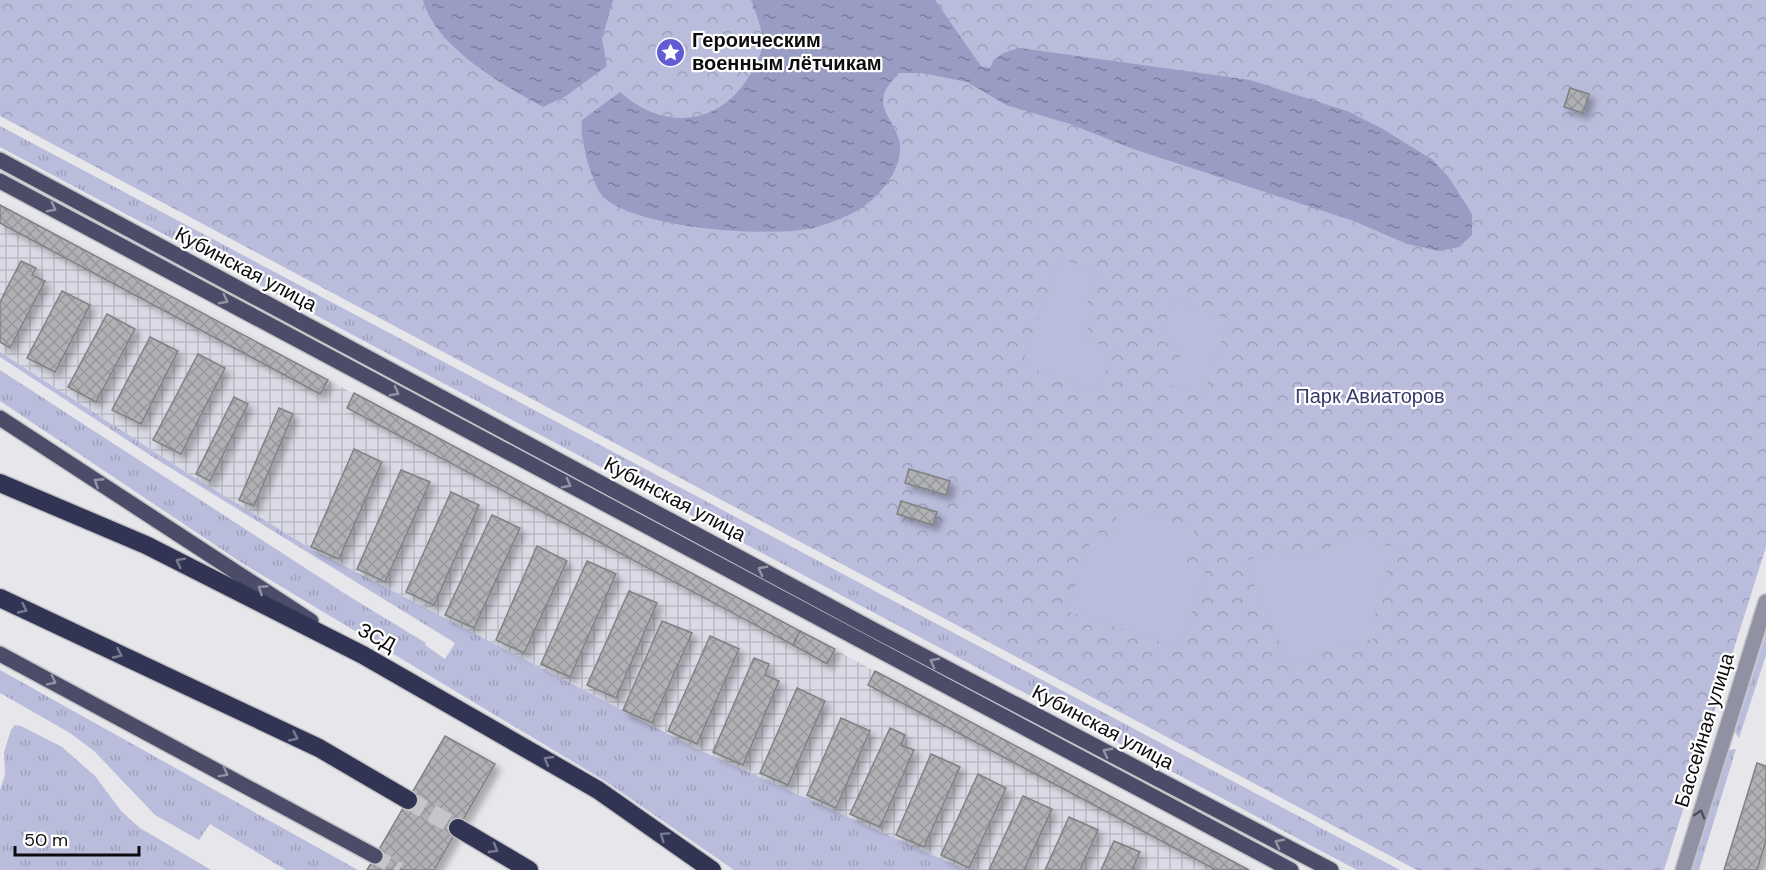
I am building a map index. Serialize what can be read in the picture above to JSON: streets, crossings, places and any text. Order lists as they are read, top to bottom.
{
  "streets": {
    "highway": ["ЗСД"],
    "main road": ["Кубинская улица"],
    "street": ["Бассейная улица"]
  },
  "one_way": ["Бассейная улица"],
  "parks": ["Парк Авиаторов"],
  "places": {
    "place": ["Героическим военным лётчикам"]
  },
  "scale_bar": "50 m"
}
